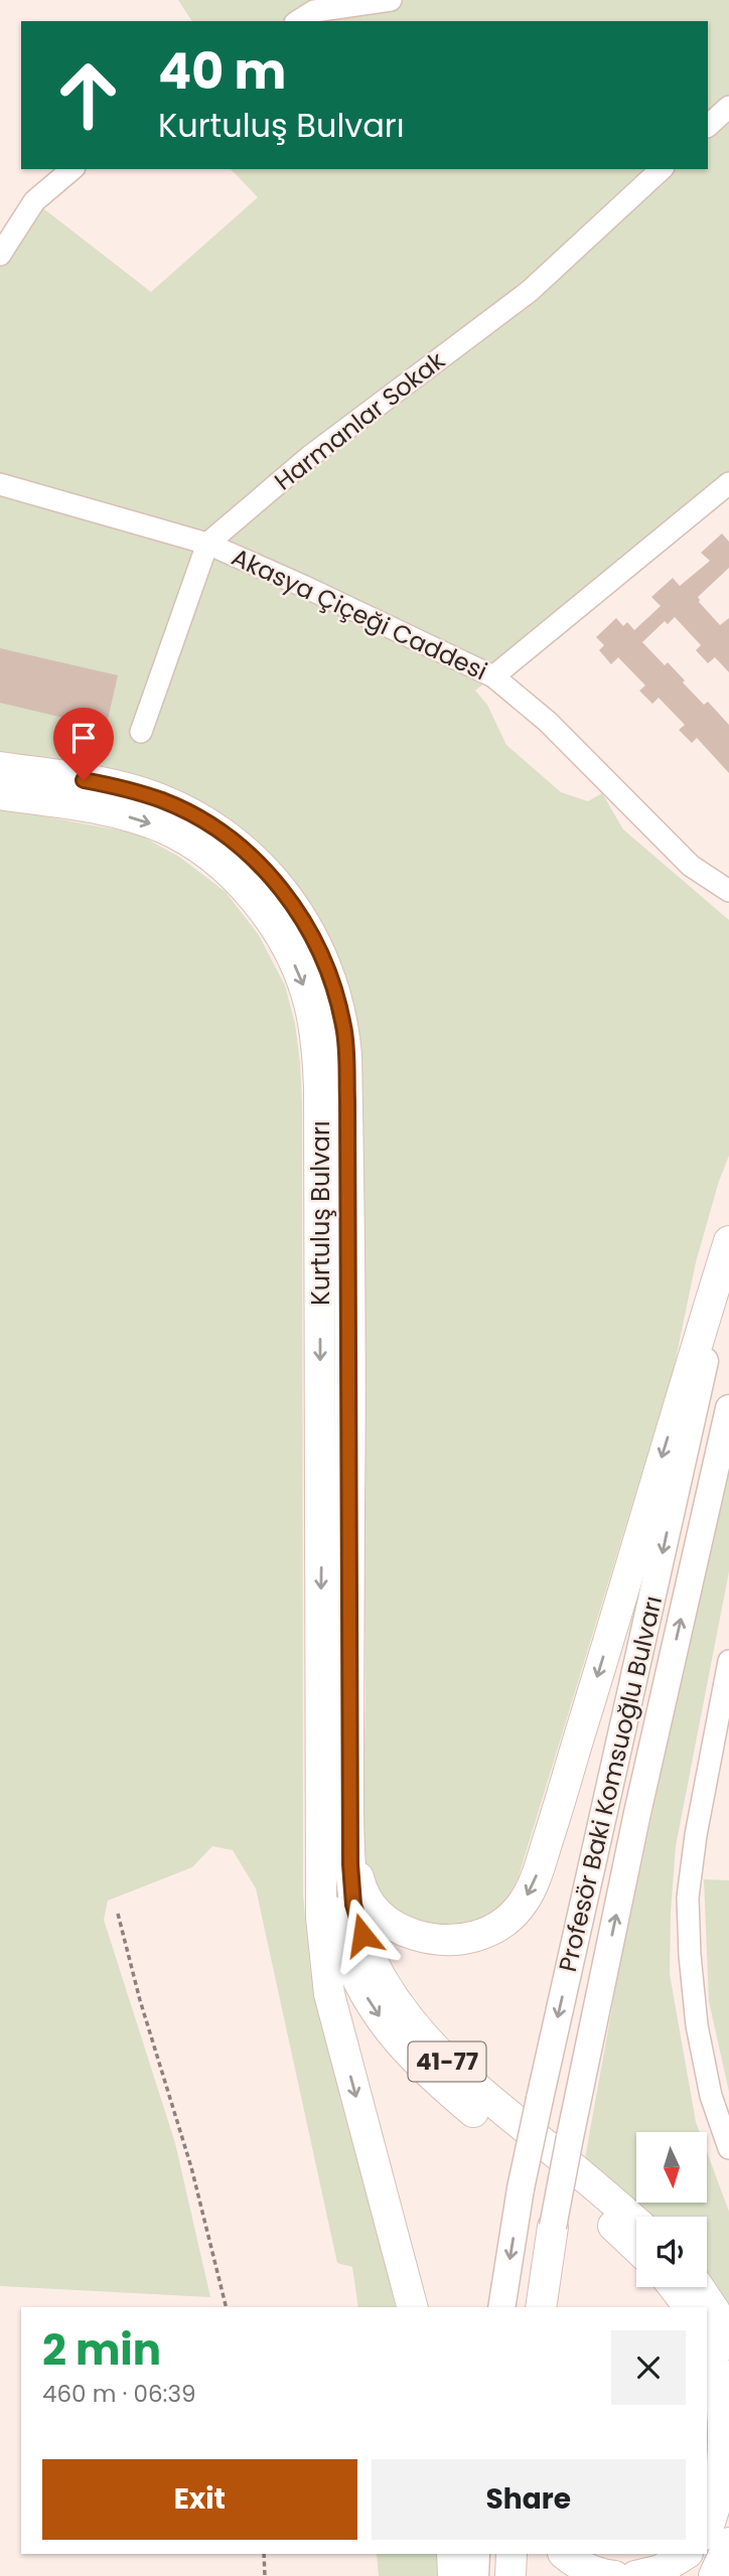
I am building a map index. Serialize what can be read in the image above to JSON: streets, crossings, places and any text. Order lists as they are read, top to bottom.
{
  "streets": {
    "highway": ["Kurtuluş Bulvarı", "Profesör Baki Komsuoğlu Bulvarı", "41-77"],
    "street": ["Harmanlar Sokak", "Akasya Çiçeği Caddesi"]
  },
  "crossings": [
    ["Harmanlar Sokak", "Akasya Çiçeği Caddesi"],
    ["Kurtuluş Bulvarı", "41-77"]
  ],
  "one_way": ["Kurtuluş Bulvarı"],
  "north": "bottom",
  "page": {
    "turn": ["40 m", "Kurtuluş Bulvarı"],
    "heading": ["2 min", "460 m · 06:39"],
    "buttons": ["Exit", "Share"]
  }
}
